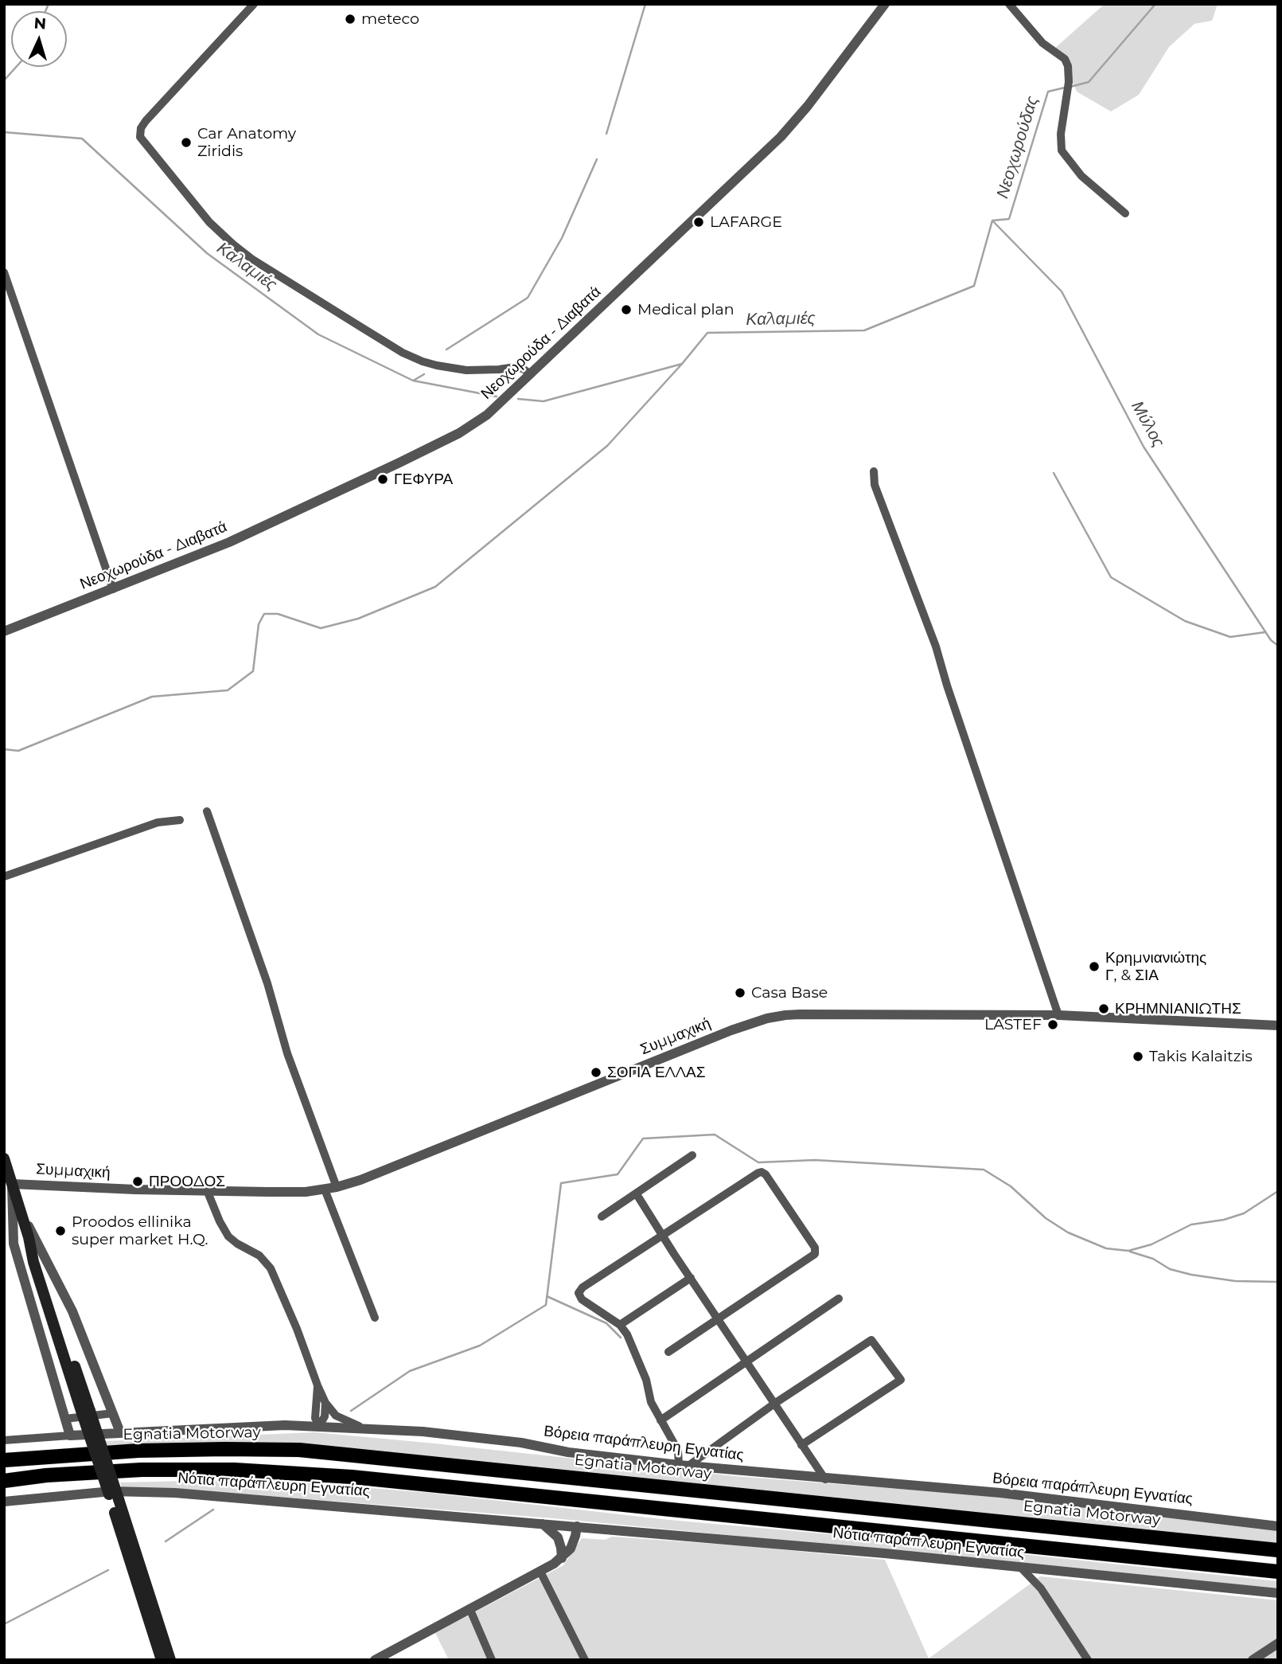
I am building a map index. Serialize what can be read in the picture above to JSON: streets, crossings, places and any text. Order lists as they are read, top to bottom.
{
  "streets": {
    "highway": ["Egnatia Motorway"],
    "street": [
      "Νεοχωρούδα - Διαβατά",
      "Συμμαχική",
      "Βόρεια παράπλευρη Εγνατίας",
      "Νότια παράπλευρη Εγνατίας"
    ]
  },
  "water": ["Νεοχωρούδας", "Καλαμιές", "Μύλος"],
  "places": [
    "meteco",
    "Car Anatomy Ziridis",
    "LAFARGE",
    "Medical plan",
    "ΓΕΦΥΡΑ",
    "Κρημνιανιώτης Γ, & ΣΙΑ",
    "Casa Base",
    "ΚΡΗΜΝΙΑΝΙΩΤΗΣ",
    "LASTEF",
    "Takis Kalaitzis",
    "ΣΟΓΙΑ ΕΛΛΑΣ",
    "ΠΡΟΟΔΟΣ",
    "Proodos ellinika super market H.Q."
  ],
  "north": "top"
}
